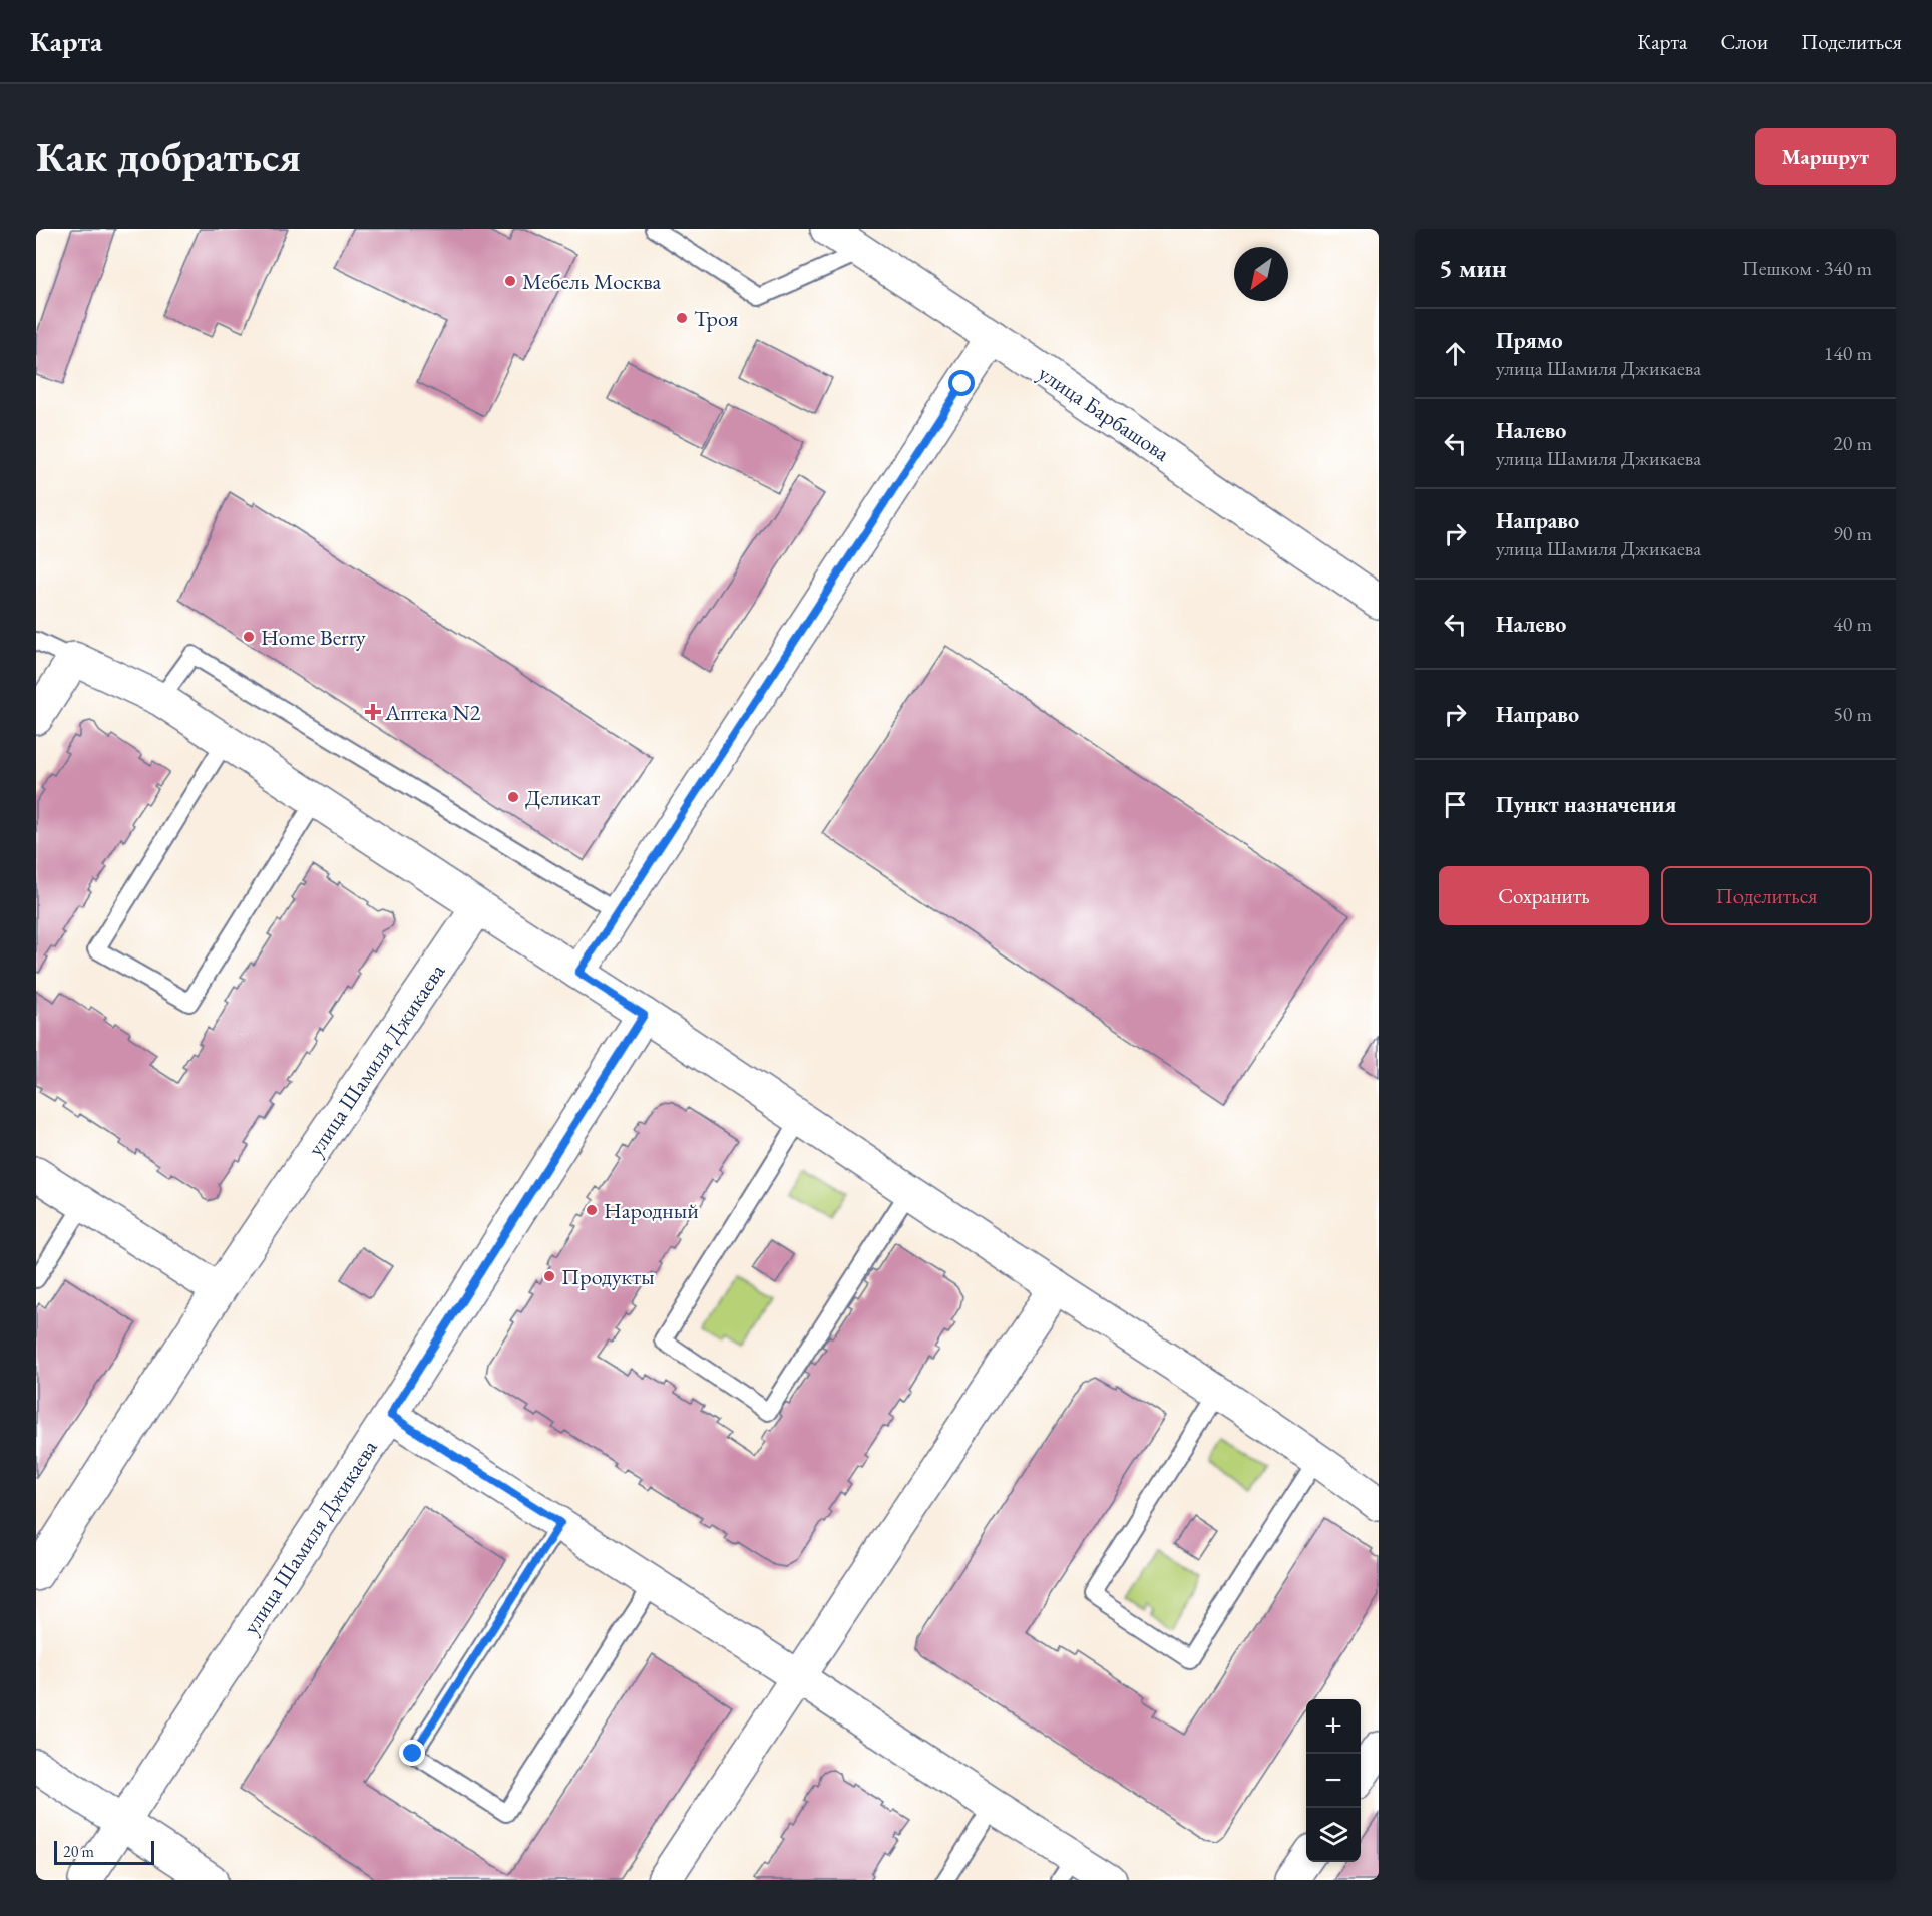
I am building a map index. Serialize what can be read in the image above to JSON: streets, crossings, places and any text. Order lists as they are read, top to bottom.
{
  "streets": {
    "street": ["улица Барбашова", "улица Шамиля Джикаева"]
  },
  "places": {
    "other": [
      "Мебель Москва",
      "Троя",
      "Home Berry",
      "Деликат",
      "Народный",
      "Продукты"
    ],
    "health": ["Аптека N2"]
  },
  "scale_bar": "20 m",
  "north": "bottom left",
  "page": {
    "header": "Карта",
    "nav": ["Карта", "Слои", "Поделиться"],
    "buttons": [
      "Маршрут",
      ["Сохранить", "Поделиться"]
    ],
    "title": "Как добраться",
    "heading": ["5 мин", "Пешком · 340 m"],
    "list": [
      ["Прямо", "улица Шамиля Джикаева", "140 m"],
      ["Налево", "улица Шамиля Джикаева", "20 m"],
      ["Направо", "улица Шамиля Джикаева", "90 m"],
      ["Налево", "40 m"],
      ["Направо", "50 m"],
      "Пункт назначения"
    ],
    "map_buttons": ["+", "−"],
    "scale": "20 m"
  }
}
